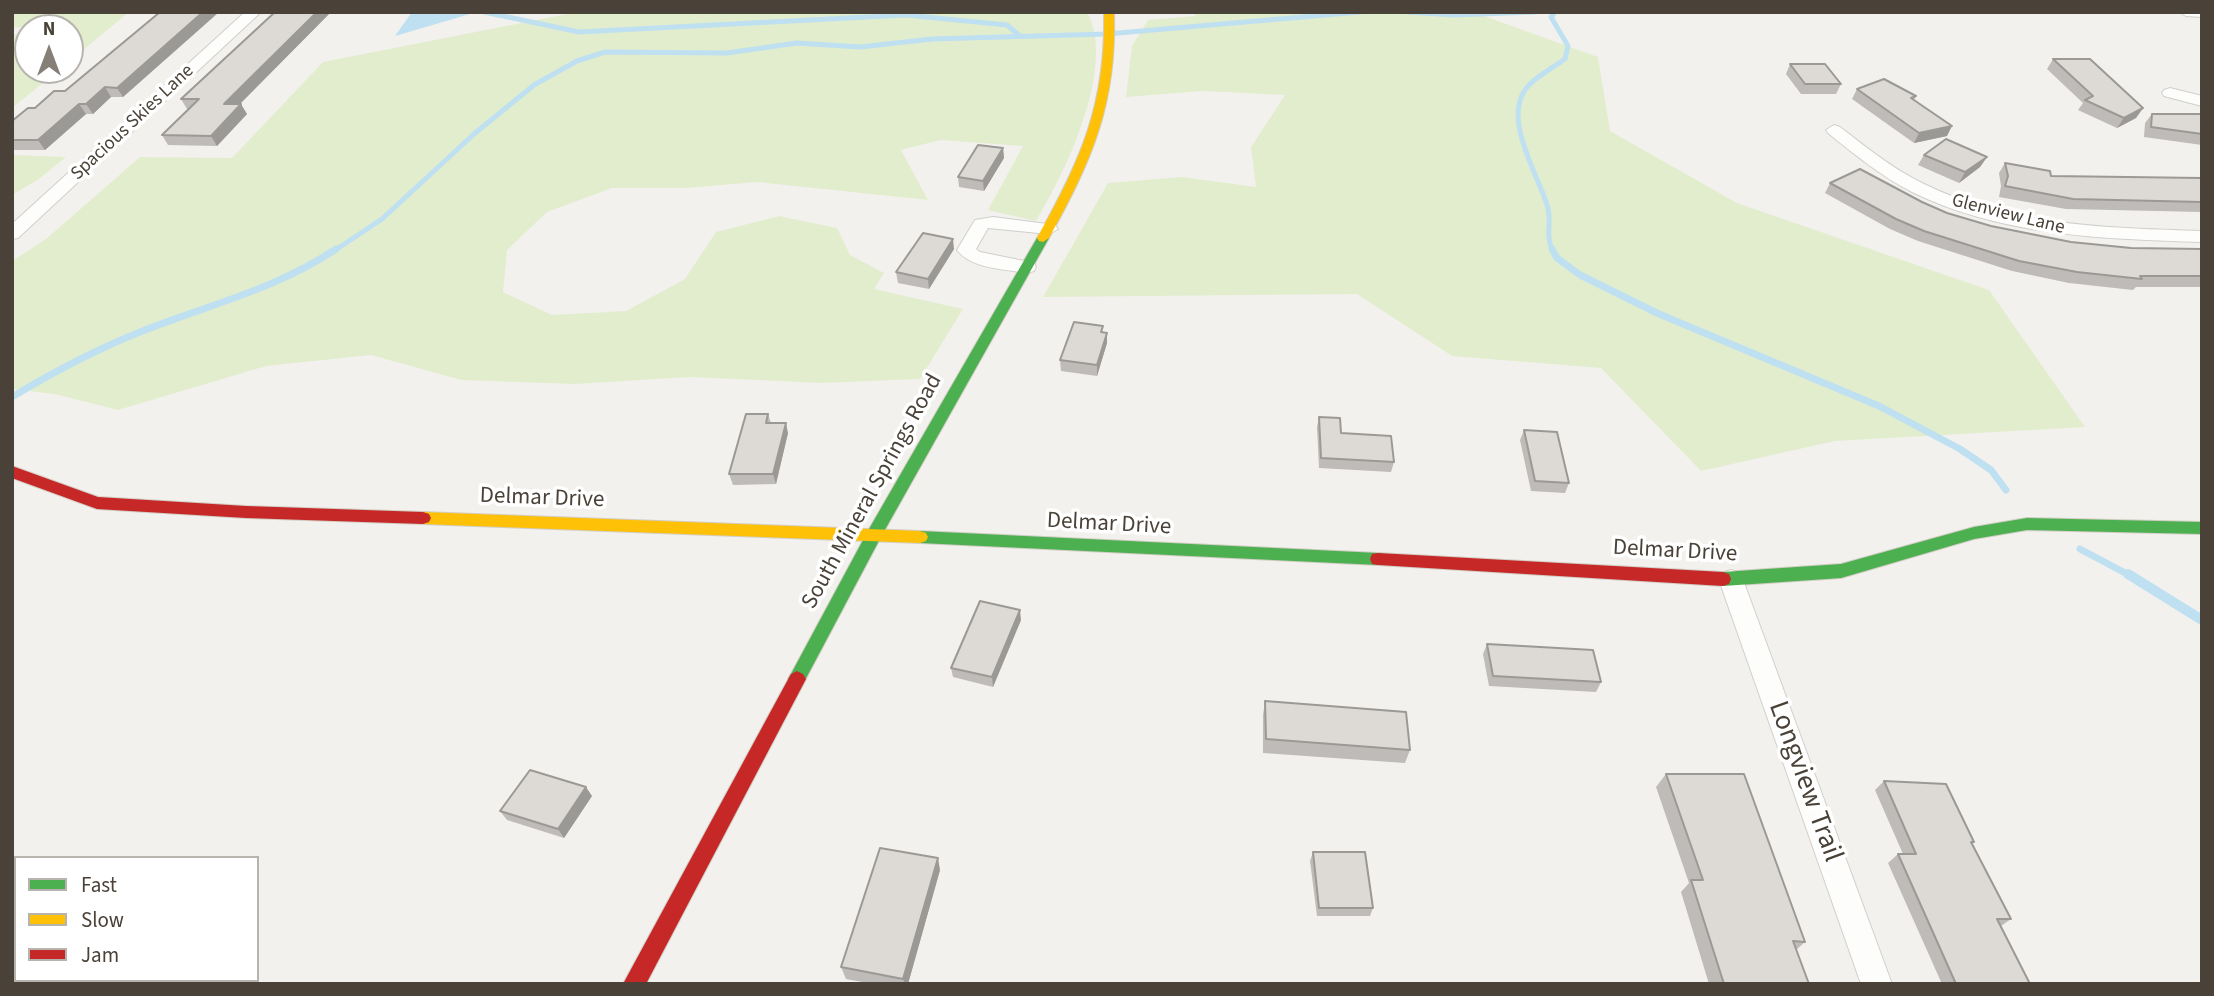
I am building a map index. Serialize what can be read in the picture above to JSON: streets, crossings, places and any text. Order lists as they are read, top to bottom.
{
  "streets": {
    "street": [
      "Spacious Skies Lane",
      "Glenview Lane",
      "South Mineral Springs Road",
      "Delmar Drive",
      "Longview Trail"
    ]
  },
  "crossings": [
    ["South Mineral Springs Road", "Delmar Drive"],
    ["Delmar Drive", "Longview Trail"]
  ],
  "legend": ["Fast", "Slow", "Jam"],
  "north": "top"
}
